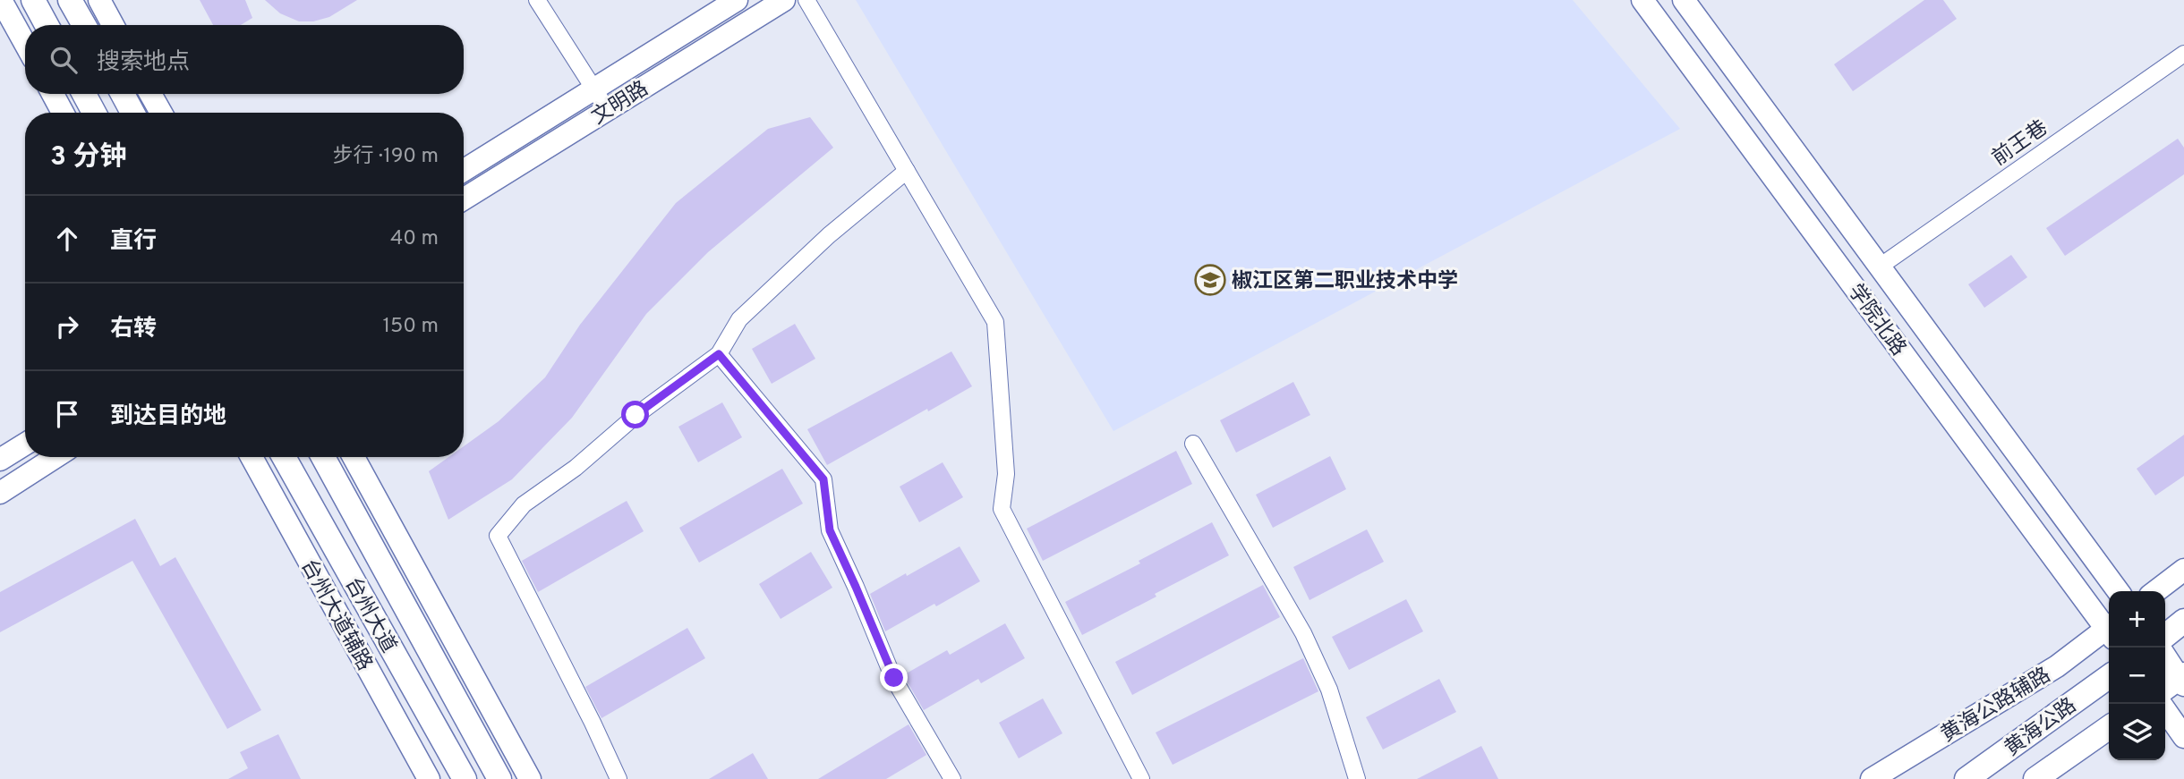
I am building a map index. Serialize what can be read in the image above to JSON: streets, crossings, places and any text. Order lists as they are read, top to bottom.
{
  "streets": {
    "main road": [
      "文明路",
      "学院北路",
      "台州大道辅路",
      "台州大道",
      "黄海公路辅路",
      "黄海公路"
    ],
    "street": ["前王巷"]
  },
  "crossings": [
    ["前王巷", "学院北路"]
  ],
  "places": {
    "school or university": ["椒江区第二职业技术中学"]
  },
  "page": {
    "search": "搜索地点",
    "heading": ["3 分钟", "步行 · 190 m"],
    "list": [
      ["直行", "40 m"],
      ["右转", "150 m"],
      "到达目的地"
    ],
    "map_buttons": ["+", "−"]
  }
}
